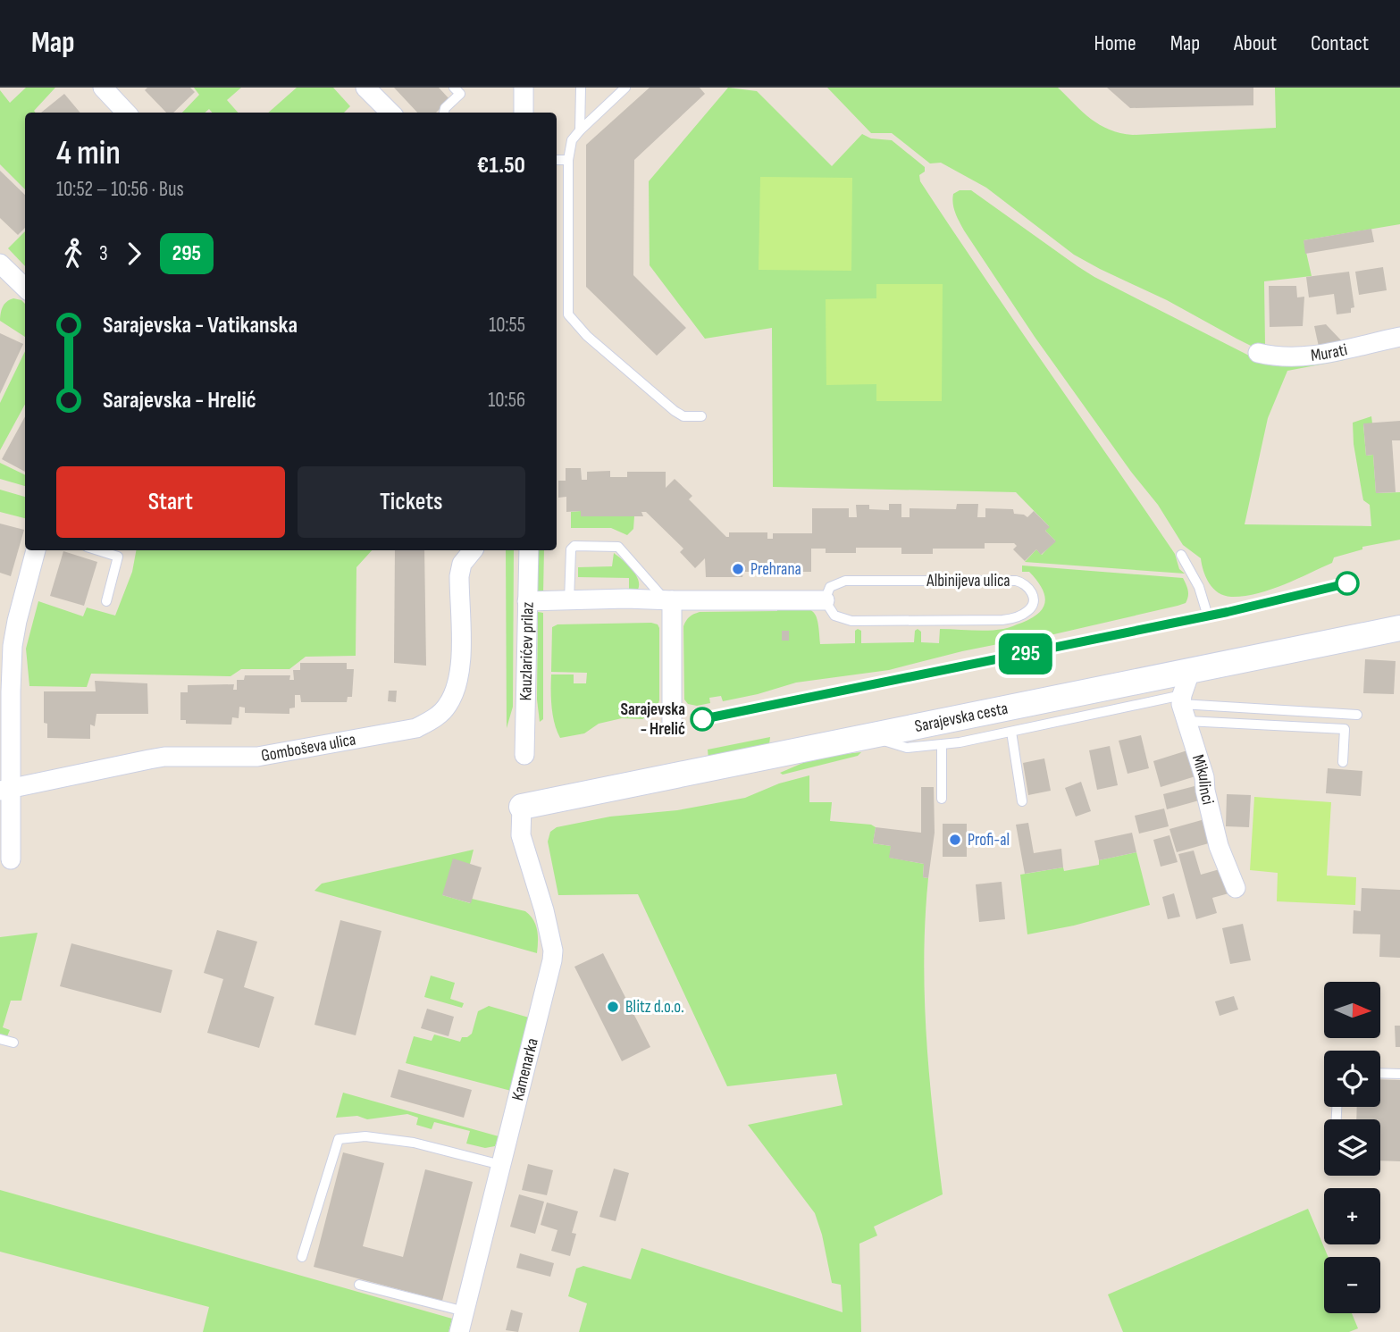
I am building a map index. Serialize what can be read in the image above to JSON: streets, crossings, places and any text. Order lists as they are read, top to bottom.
{
  "streets": {
    "main road": ["Sarajevska cesta"],
    "street": [
      "Murati",
      "Kauzlarićev prilaz",
      "Gomboševa ulica",
      "Mikulinci",
      "Kamenarka"
    ],
    "lane": ["Albinijeva ulica"]
  },
  "crossings": [
    ["Sarajevska cesta", "Kamenarka"]
  ],
  "places": [
    "Prehrana",
    "Sarajevska - Hrelić",
    "Profi-al",
    "Blitz d.o.o."
  ],
  "lines": ["bus line 295"],
  "north": "right",
  "page": {
    "header": "Map",
    "nav": [
      "Home",
      "Map",
      "About",
      "Contact"
    ],
    "on_map": "295",
    "heading": ["4 min", "10:52 – 10:56 · Bus", "€1.50"],
    "legs": ["3", "295"],
    "list": [
      {
        "name": "Sarajevska - Vatikanska",
        "value": "10:55"
      },
      {
        "name": "Sarajevska - Hrelić",
        "value": "10:56"
      }
    ],
    "buttons": ["Start", "Tickets"],
    "map_buttons": ["+", "−"]
  }
}
